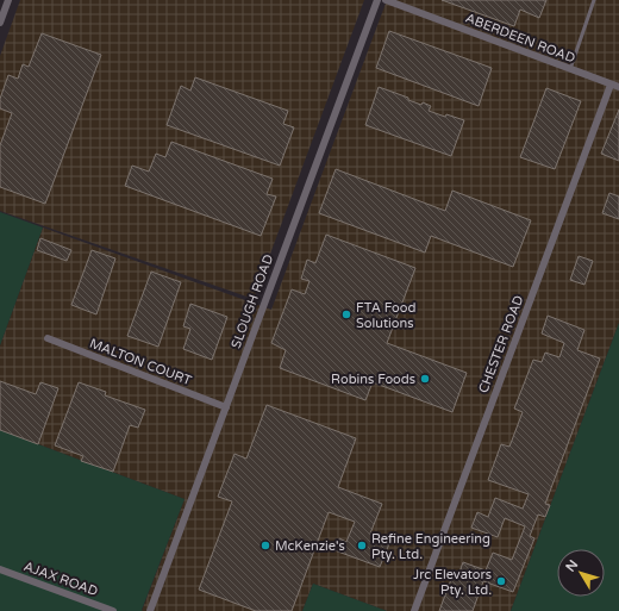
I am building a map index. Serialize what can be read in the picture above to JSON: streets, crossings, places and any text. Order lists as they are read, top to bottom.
{
  "streets": {
    "street": [
      "ABERDEEN ROAD",
      "SLOUGH ROAD",
      "CHESTER ROAD",
      "MALTON COURT",
      "AJAX ROAD"
    ]
  },
  "crossings": [
    ["ABERDEEN ROAD", "CHESTER ROAD"],
    ["SLOUGH ROAD", "MALTON COURT"]
  ],
  "places": [
    "FTA Food Solutions",
    "Robins Foods",
    "McKenzie's",
    "Refine Engineering Pty. Ltd.",
    "Jrc Elevators Pty. Ltd."
  ],
  "north": "top left"
}
